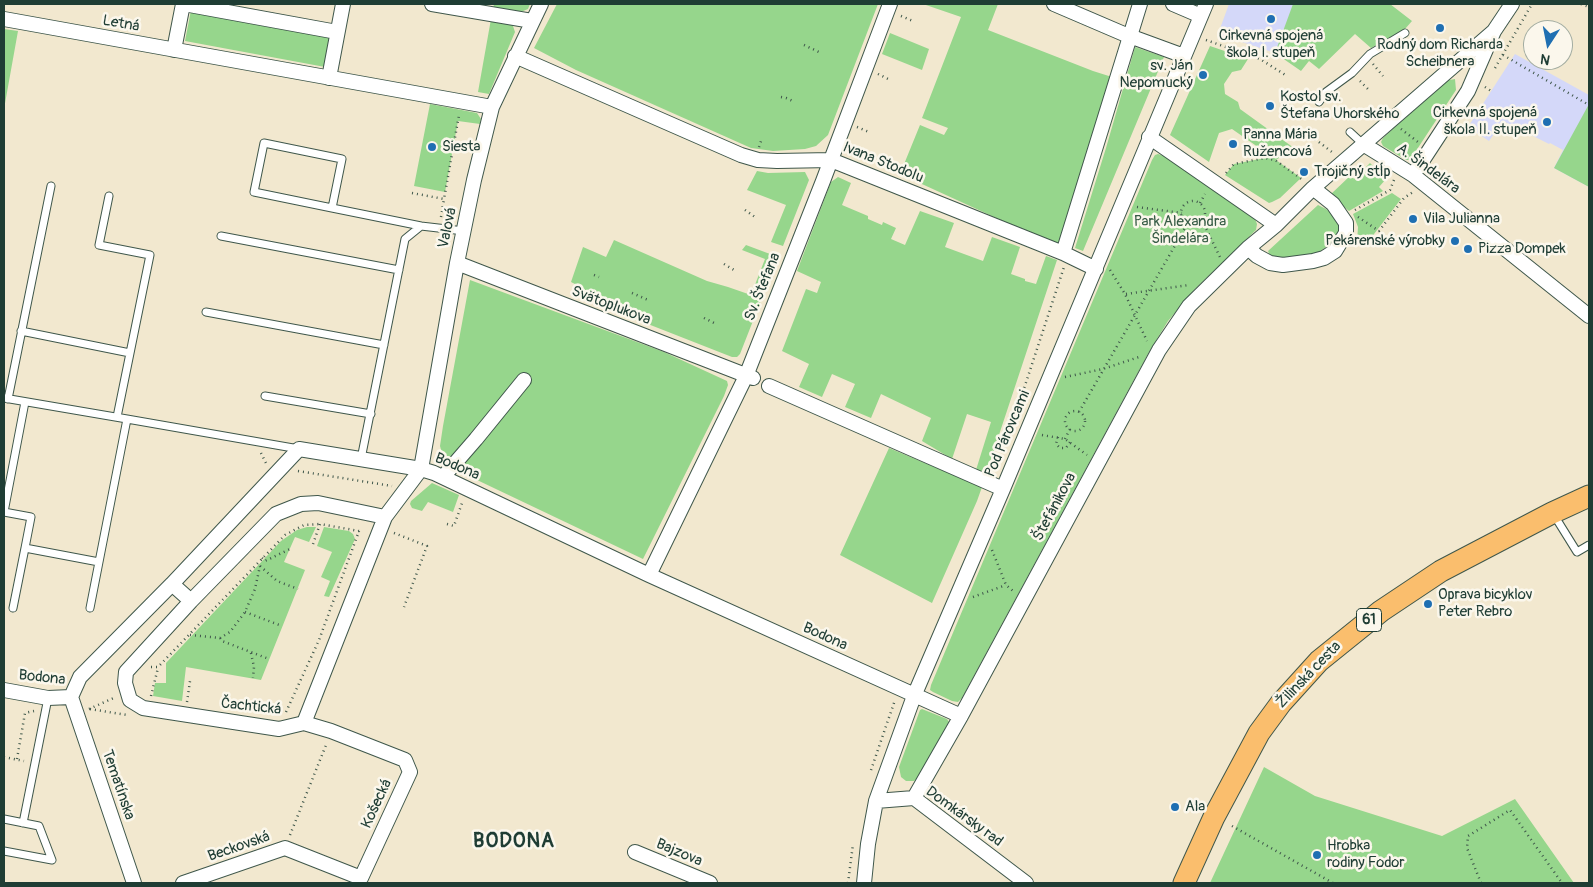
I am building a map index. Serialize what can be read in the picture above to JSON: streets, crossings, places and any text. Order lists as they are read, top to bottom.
{
  "streets": {
    "main road": ["61", "Žilinská cesta"],
    "street": [
      "Letná",
      "Ivana Stodolu",
      "A. Šindelára",
      "Valová",
      "Sv. Štefana",
      "Svätoplukova",
      "Pod Párovcami",
      "Bodona",
      "Štefánikova",
      "Čachtická",
      "Tematínska",
      "Košecká",
      "Domkársky rad",
      "Beckovská",
      "Bajzova"
    ]
  },
  "crossings": [
    ["Letná", "Valová"],
    ["Ivana Stodolu", "Valová"],
    ["Ivana Stodolu", "Sv. Štefana"],
    ["Ivana Stodolu", "Pod Párovcami"],
    ["A. Šindelára", "Štefánikova"],
    ["Valová", "Svätoplukova"],
    ["Valová", "Bodona"],
    ["Sv. Štefana", "Svätoplukova"],
    ["Sv. Štefana", "Bodona"],
    ["Pod Párovcami", "Bodona"],
    ["Pod Párovcami", "Domkársky rad"],
    ["Bodona", "Štefánikova"],
    ["Bodona", "Tematínska"],
    ["Štefánikova", "Domkársky rad"],
    ["Čachtická", "Košecká"],
    ["Košecká", "Beckovská"]
  ],
  "districts": ["BODONA"],
  "parks": ["Park Alexandra Šindelára"],
  "places": [
    "Cirkevná spojená škola I. stupeň",
    "Rodný dom Richarda Scheibnera",
    "sv. Ján Nepomucký",
    "Kostol sv. Štefana Uhorského",
    "Cirkevná spojená škola II. stupeň",
    "Panna Mária Ružencová",
    "Siesta",
    "Trojičný stĺp",
    "Vila Julianna",
    "Pekárenské výrobky",
    "Pizza Dompek",
    "Oprava bicyklov Peter Rebro",
    "Ala",
    "Hrobka rodiny Fodor"
  ],
  "north": "bottom"
}
